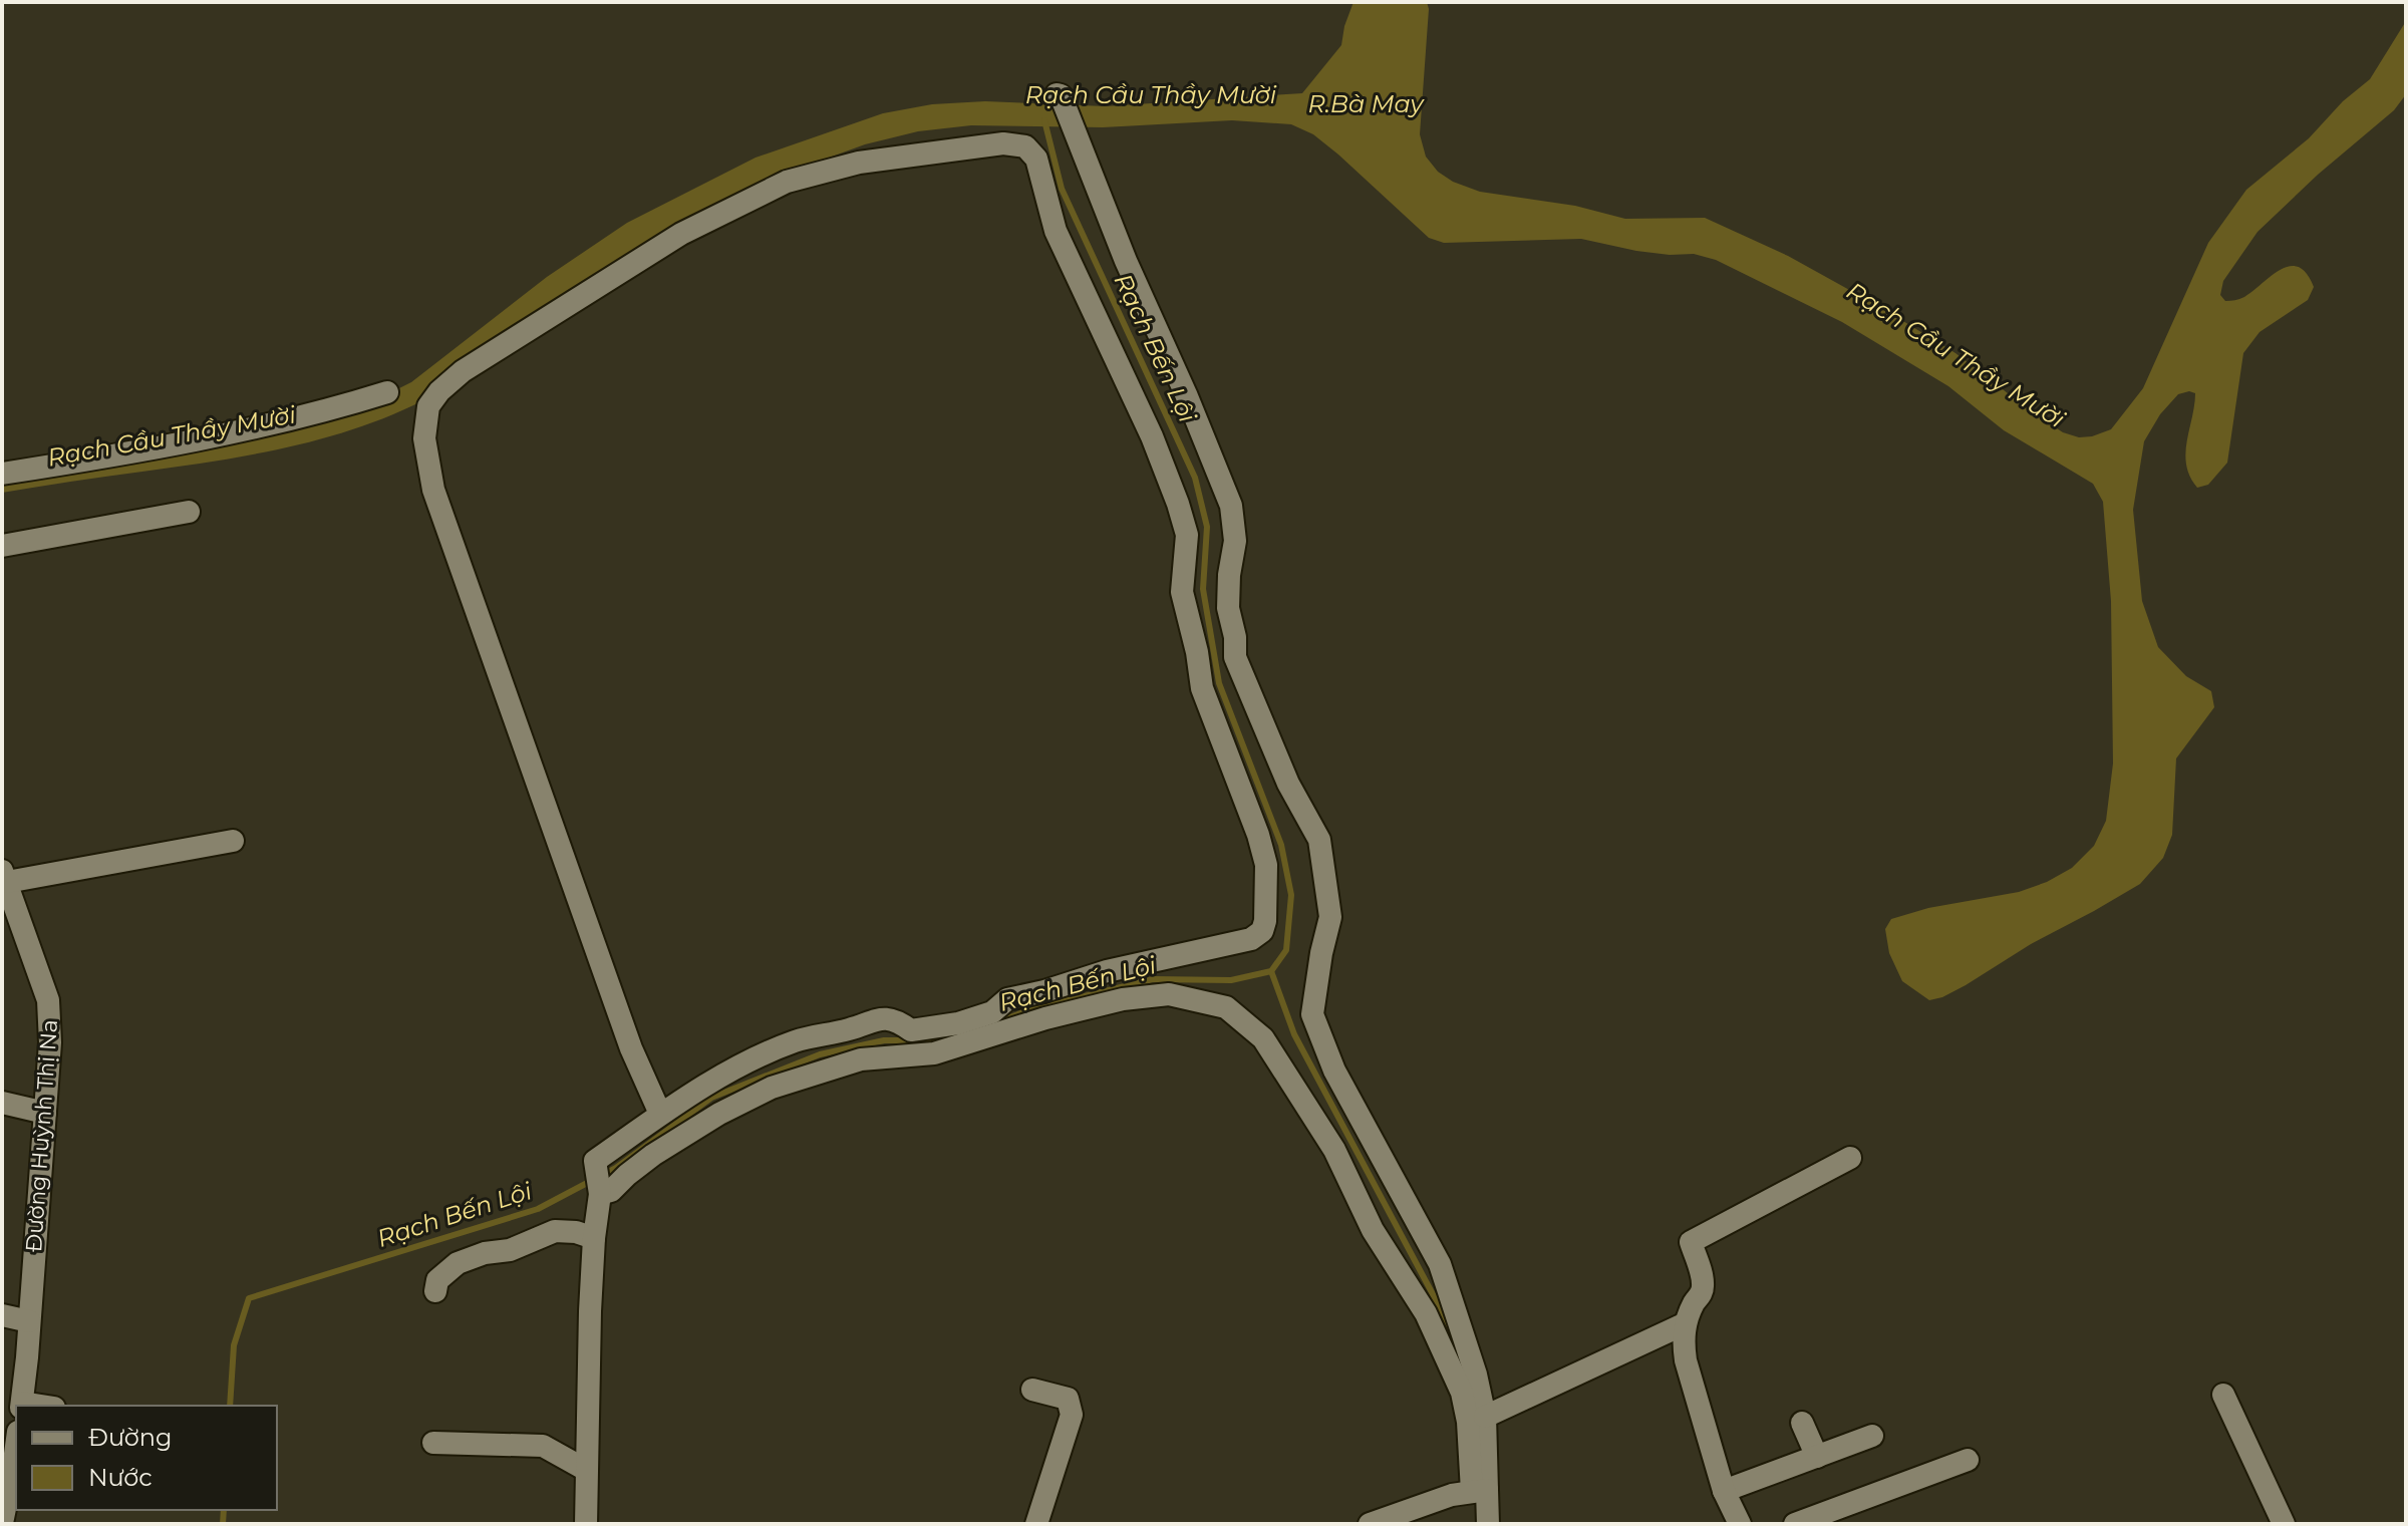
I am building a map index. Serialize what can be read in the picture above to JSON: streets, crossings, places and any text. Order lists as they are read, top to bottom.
{
  "streets": {
    "street": ["Đường Huỳnh Thị Na"]
  },
  "water": ["Rạch Cầu Thầy Mười", "R.Bà May", "Rạch Bến Lội"],
  "legend": ["Đường", "Nước"]
}
